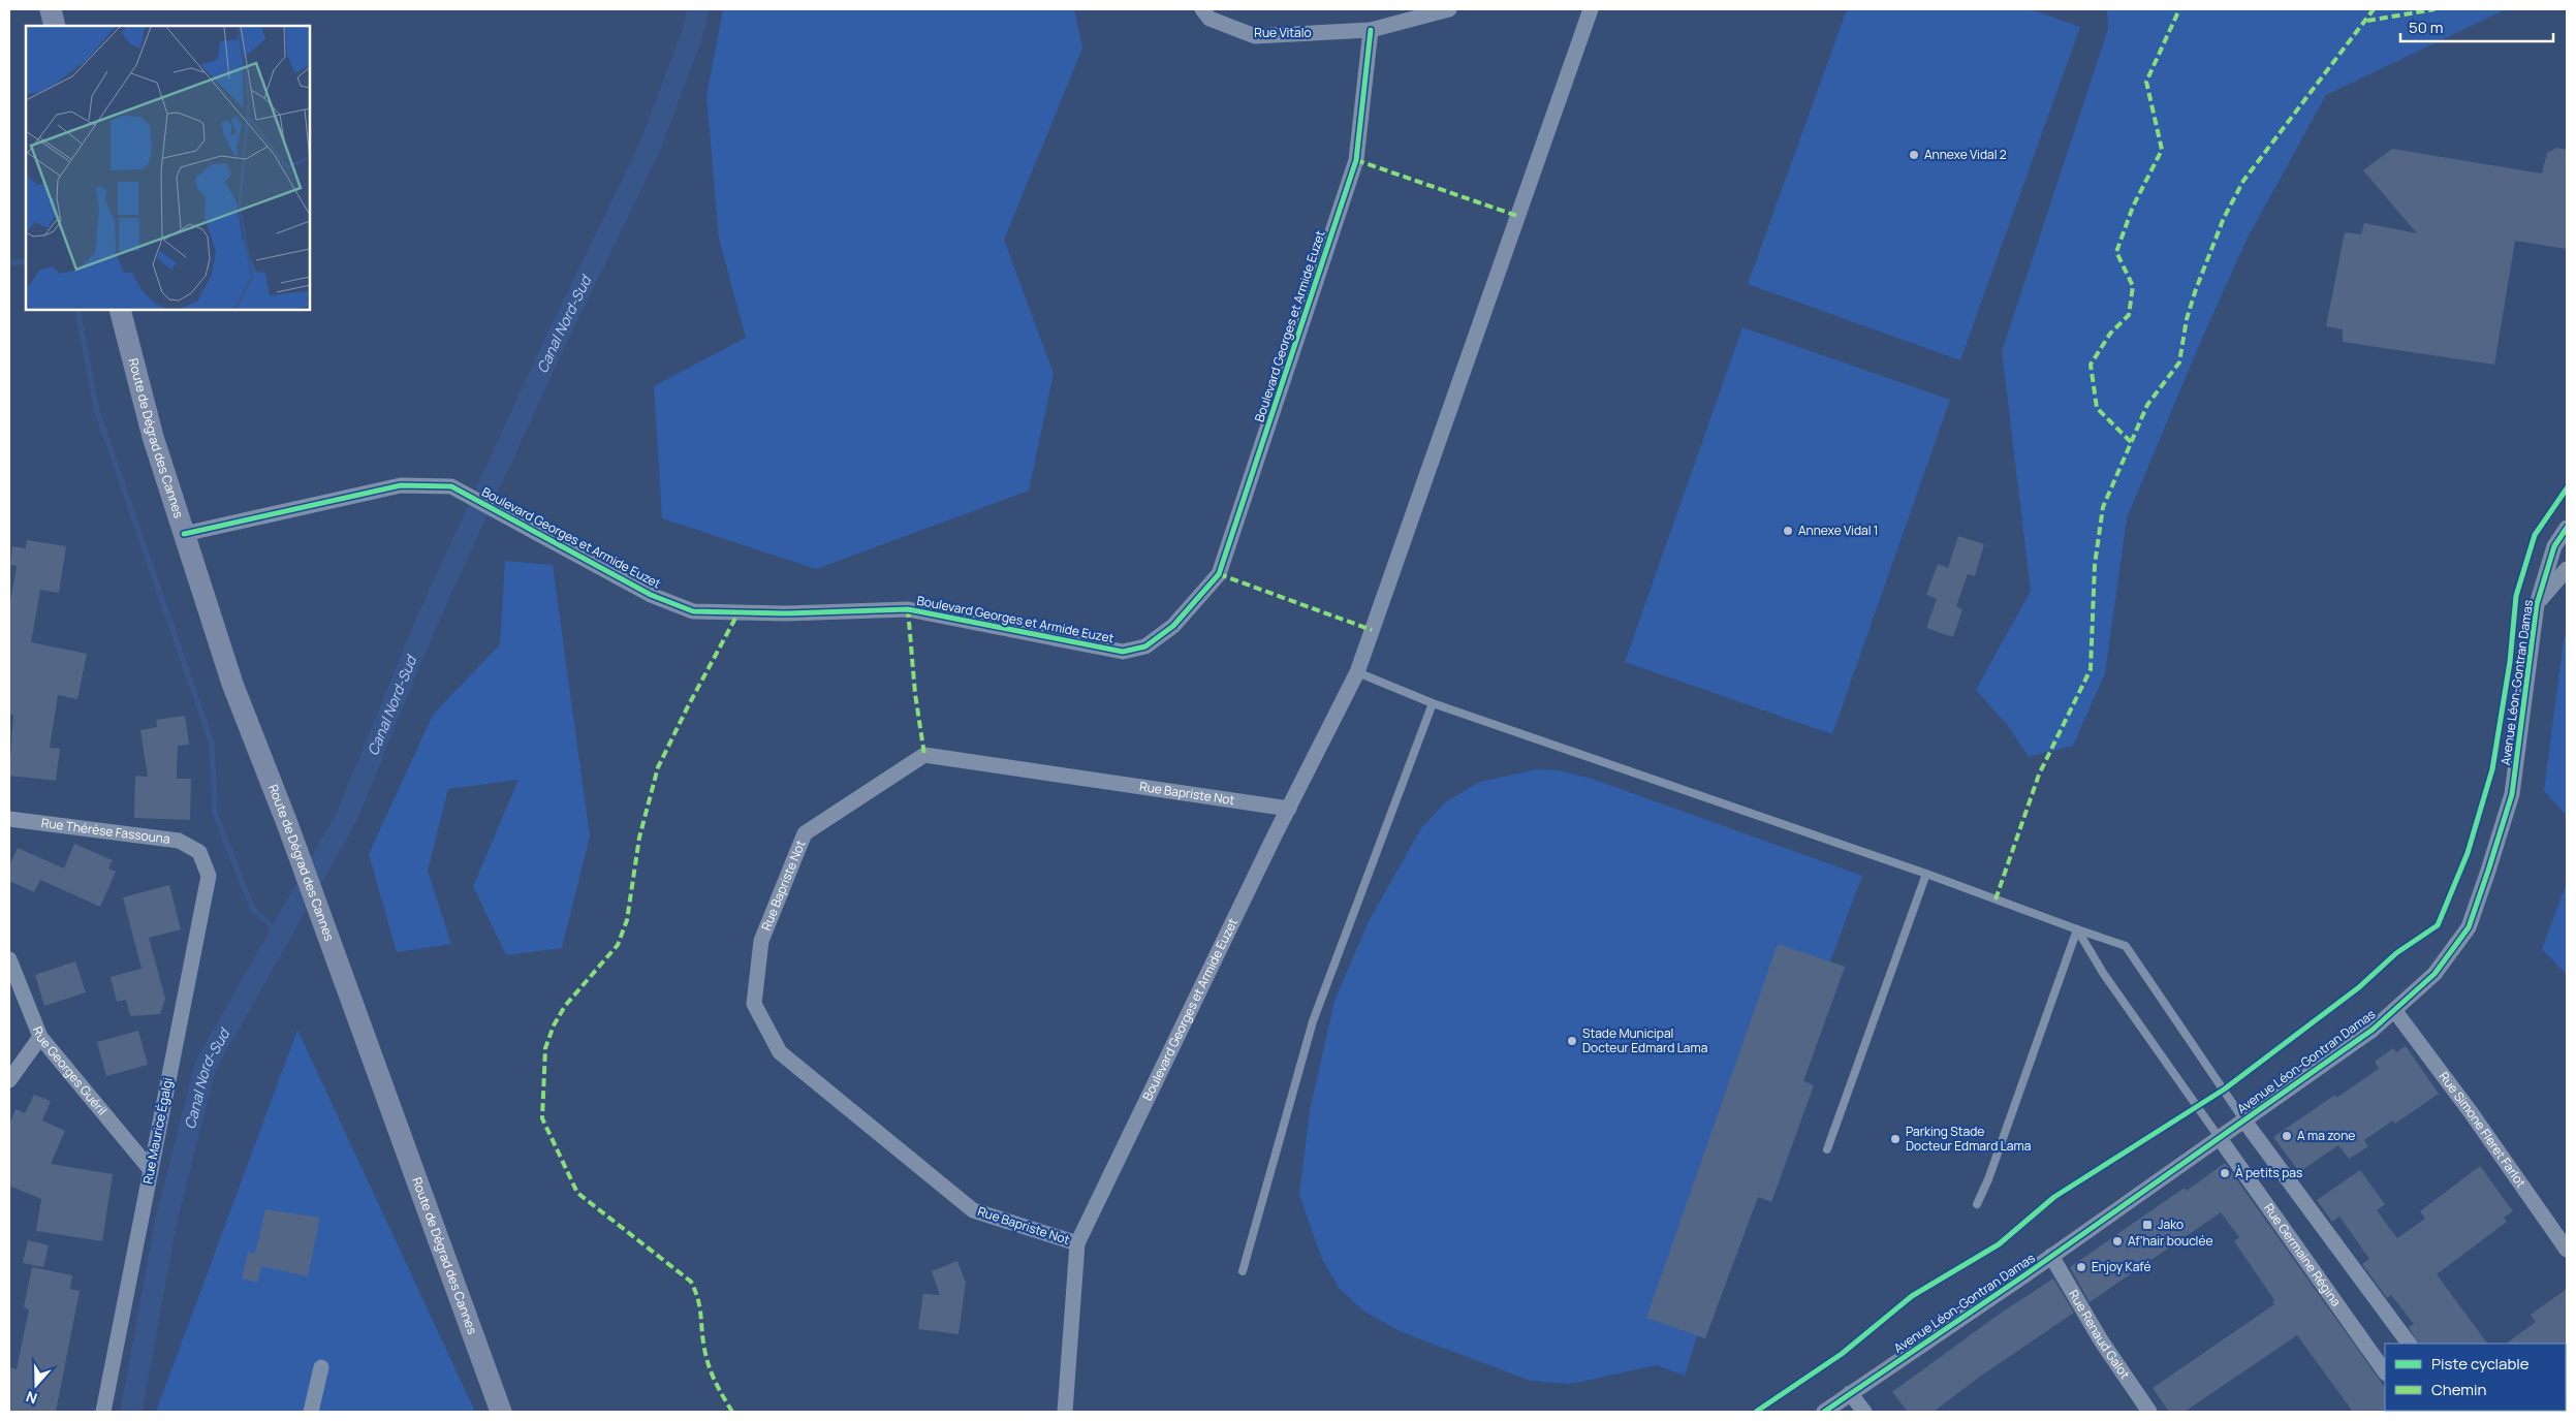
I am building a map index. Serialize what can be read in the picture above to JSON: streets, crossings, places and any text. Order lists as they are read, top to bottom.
{
  "streets": {
    "street": [
      "Rue Vitalo",
      "Boulevard Georges et Armide Euzet",
      "Route de Dégrad des Cannes",
      "Avenue Léon-Gontran Damas",
      "Rue Bapriste Not",
      "Rue Thérèse Fassouna",
      "Rue Georges Guéril",
      "Rue Simone Fleret Farlot",
      "Rue Maurice Égalgi",
      "Rue Germaine Régina",
      "Rue Renaud Galot"
    ]
  },
  "crossings": [
    ["Rue Vitalo", "Boulevard Georges et Armide Euzet"],
    ["Boulevard Georges et Armide Euzet", "Route de Dégrad des Cannes"],
    ["Boulevard Georges et Armide Euzet", "Rue Bapriste Not"],
    ["Avenue Léon-Gontran Damas", "Rue Simone Fleret Farlot"],
    ["Avenue Léon-Gontran Damas", "Rue Germaine Régina"],
    ["Avenue Léon-Gontran Damas", "Rue Renaud Galot"],
    ["Rue Thérèse Fassouna", "Rue Maurice Égalgi"],
    ["Rue Georges Guéril", "Rue Maurice Égalgi"]
  ],
  "water": ["Canal Nord-Sud"],
  "places": {
    "other": [
      "Annexe Vidal 2",
      "Annexe Vidal 1",
      "Stade Municipal Docteur Edmard Lama",
      "A ma zone",
      "Parking Stade Docteur Edmard Lama",
      "À petits pas",
      "Af'hair bouclée",
      "Enjoy Kafé"
    ],
    "transit": ["Jako"]
  },
  "legend": ["Piste cyclable", "Chemin"],
  "scale_bar": "50 m",
  "north": "bottom"
}
